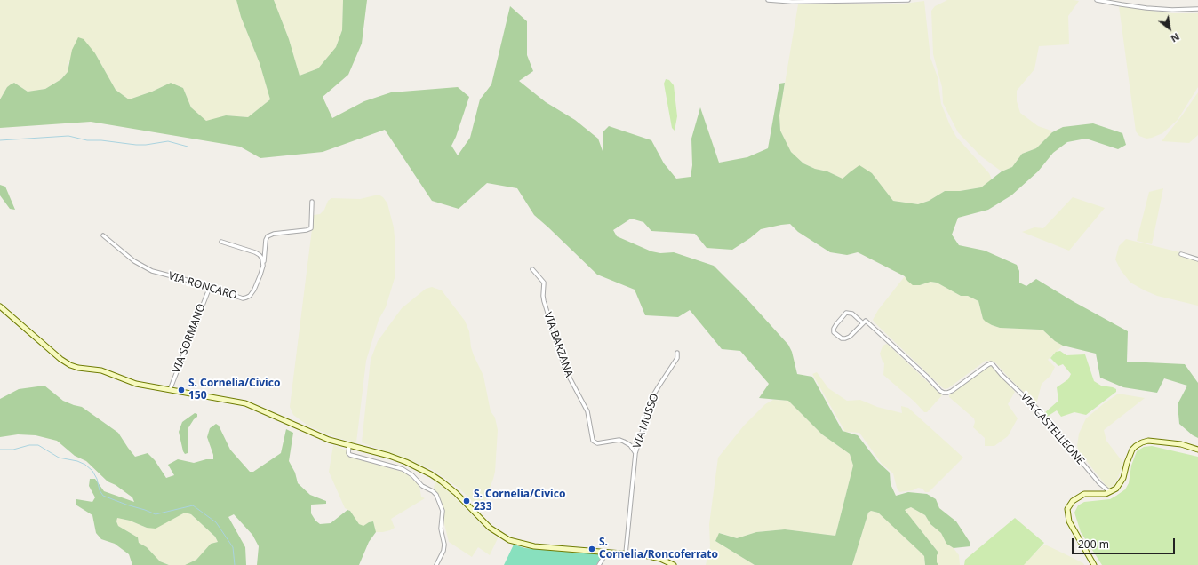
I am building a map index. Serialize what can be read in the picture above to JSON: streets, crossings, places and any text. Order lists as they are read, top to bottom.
{
  "streets": {
    "street": [
      "VIA RONCARO",
      "VIA SORMANO",
      "VIA BARZANA",
      "VIA MUSSO",
      "VIA CASTELLEONE"
    ]
  },
  "crossings": [
    ["VIA RONCARO", "VIA SORMANO"],
    ["VIA BARZANA", "VIA MUSSO"]
  ],
  "places": ["S. Cornelia/Civico 150", "S. Cornelia/Civico 233", "S. Cornelia/Roncoferrato"],
  "scale_bar": "200 m",
  "north": "bottom right"
}
